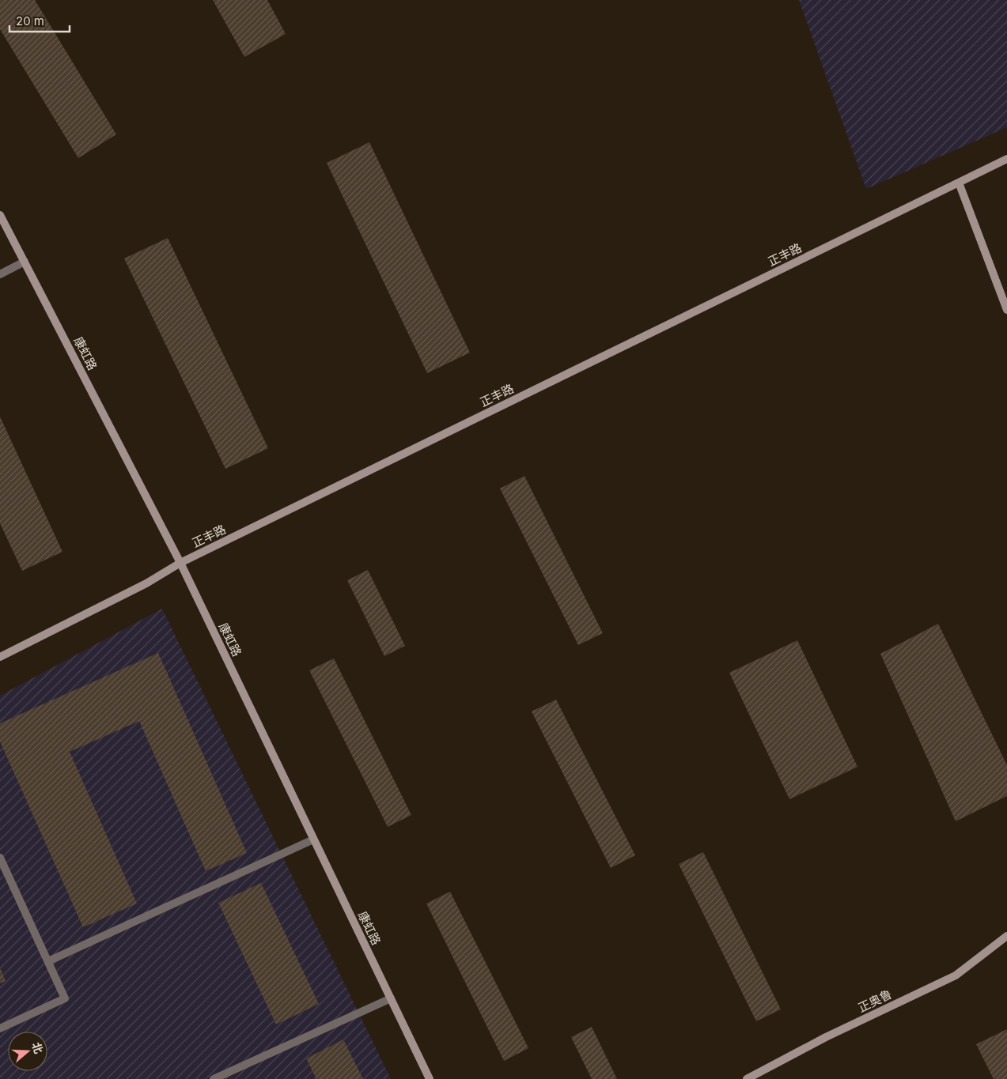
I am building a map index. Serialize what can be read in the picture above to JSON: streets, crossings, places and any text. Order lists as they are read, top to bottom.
{
  "streets": {
    "street": ["正丰路", "康虹路", "正奥鲁"]
  },
  "crossings": [
    ["正丰路", "康虹路"]
  ],
  "scale_bar": "20 m",
  "north": "right"
}
